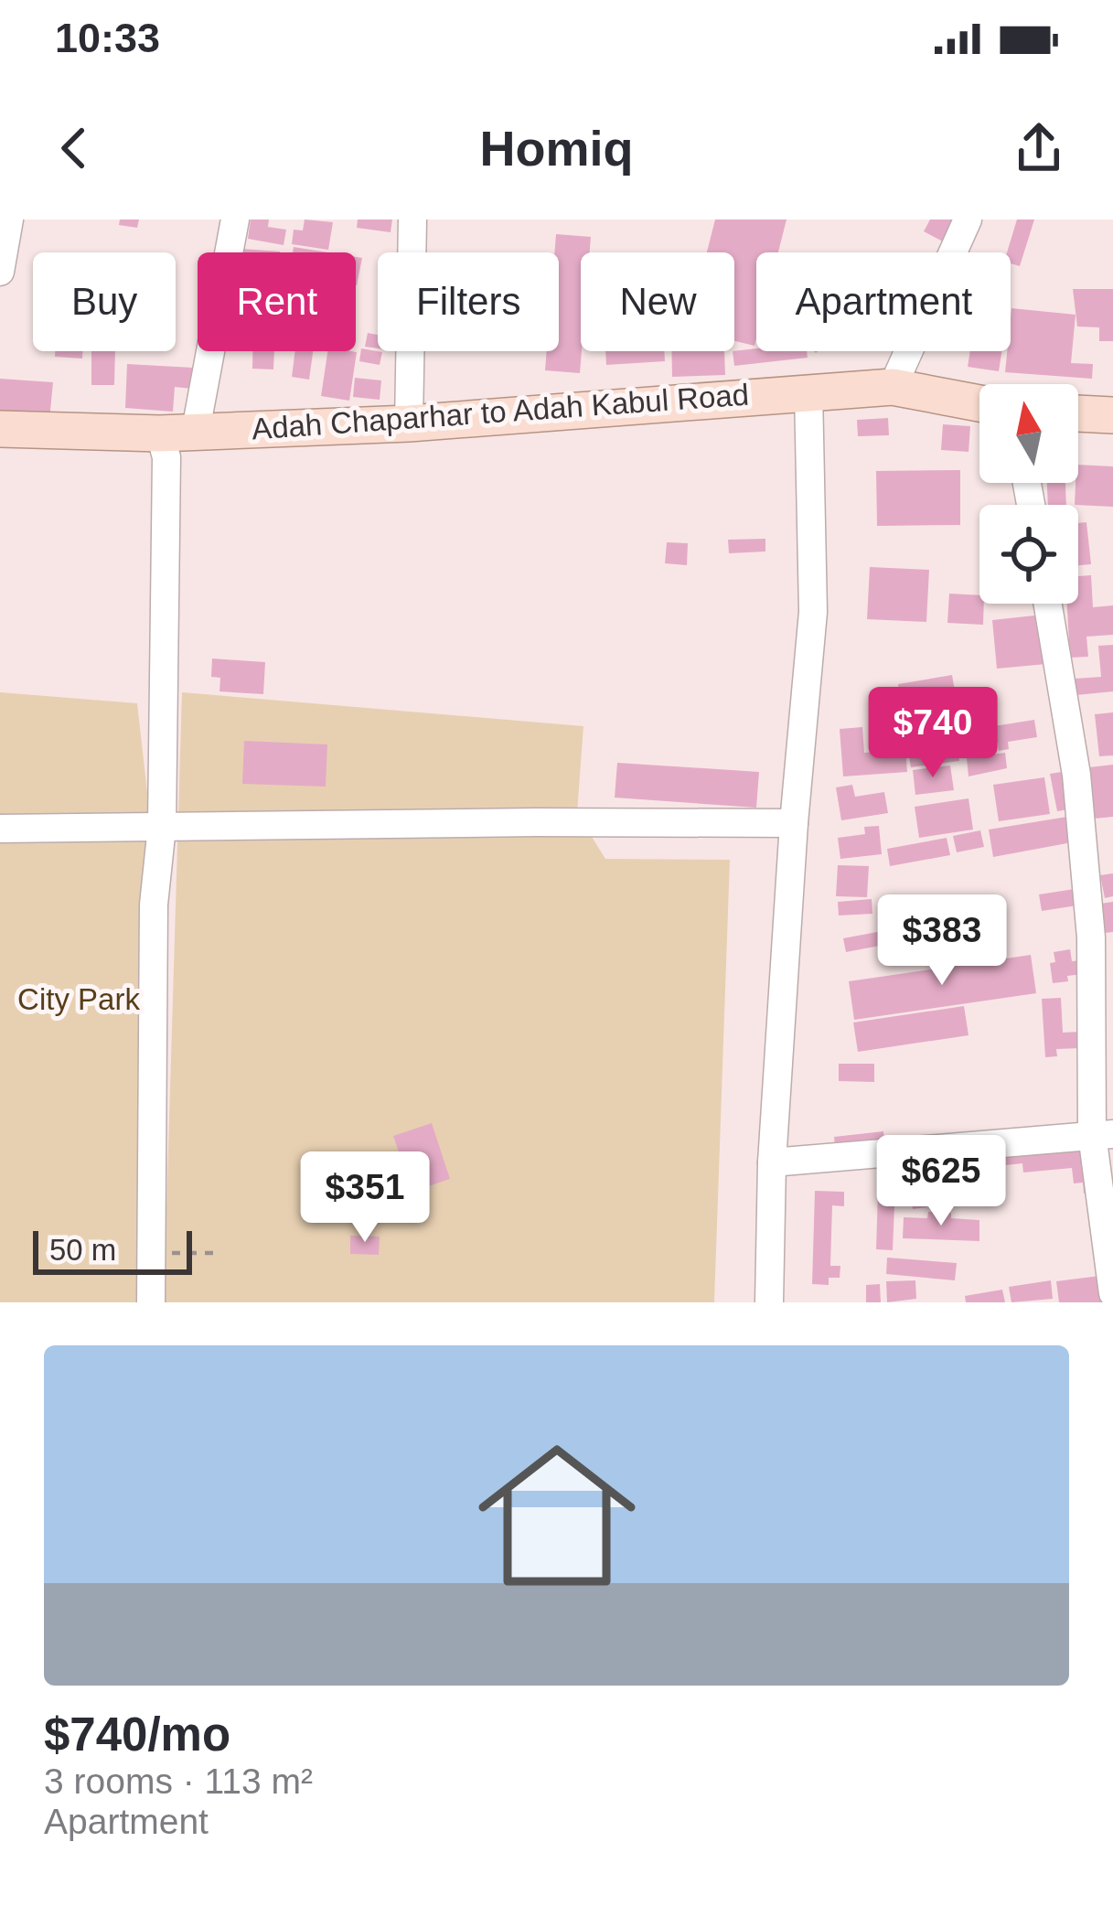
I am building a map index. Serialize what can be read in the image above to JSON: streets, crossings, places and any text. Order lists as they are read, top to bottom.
{
  "streets": {
    "main road": ["Adah Chaparhar to Adah Kabul Road"]
  },
  "parks": ["City Park"],
  "scale_bar": "50 m",
  "north": "top",
  "page": {
    "status": "10:33",
    "header": "Homiq",
    "chip": [
      "Buy",
      "Rent",
      "Filters",
      "New",
      "Apartment"
    ],
    "price": [
      "$740",
      "$383",
      "$625",
      "$351"
    ],
    "scale": "50 m",
    "list": [
      {
        "name": "$740/mo",
        "note": "3 rooms · 113 m² · Apartment"
      }
    ]
  }
}
